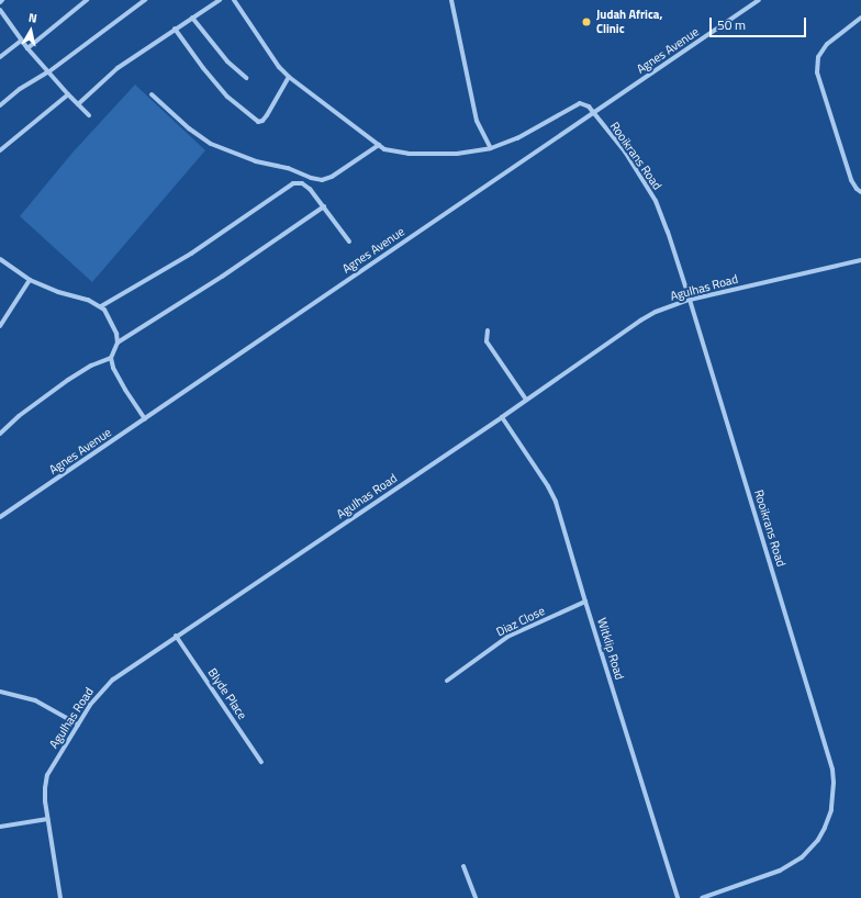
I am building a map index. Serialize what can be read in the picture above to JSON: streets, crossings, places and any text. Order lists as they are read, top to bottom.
{
  "streets": {
    "street": [
      "Agnes Avenue",
      "Rooikrans Road",
      "Agulhas Road",
      "Diaz Close",
      "Witklip Road",
      "Blyde Place"
    ]
  },
  "crossings": [
    ["Agnes Avenue", "Rooikrans Road"],
    ["Rooikrans Road", "Agulhas Road"],
    ["Agulhas Road", "Witklip Road"],
    ["Agulhas Road", "Blyde Place"],
    ["Diaz Close", "Witklip Road"]
  ],
  "places": ["Judah Africa, Clinic"],
  "scale_bar": "50 m",
  "north": "top"
}
